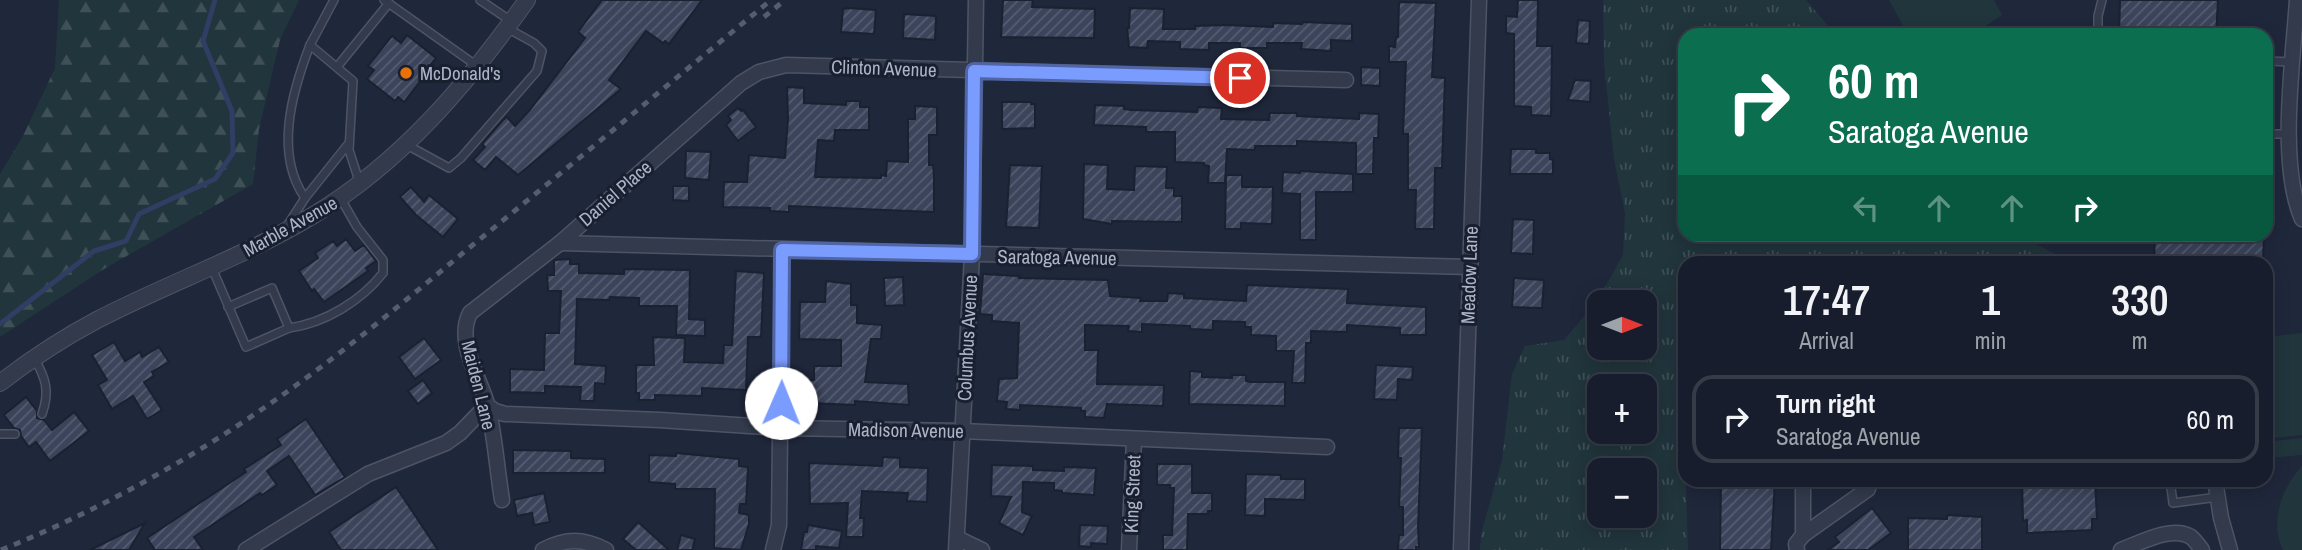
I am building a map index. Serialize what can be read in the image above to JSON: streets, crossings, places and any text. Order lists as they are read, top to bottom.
{
  "streets": {
    "street": [
      "Clinton Avenue",
      "Daniel Place",
      "Marble Avenue",
      "Saratoga Avenue",
      "Meadow Lane",
      "Columbus Avenue",
      "Maiden Lane",
      "Madison Avenue",
      "King Street"
    ]
  },
  "crossings": [
    ["Clinton Avenue", "Daniel Place"],
    ["Clinton Avenue", "Columbus Avenue"],
    ["Daniel Place", "Saratoga Avenue"],
    ["Daniel Place", "Maiden Lane"],
    ["Saratoga Avenue", "Meadow Lane"],
    ["Saratoga Avenue", "Columbus Avenue"],
    ["Columbus Avenue", "Madison Avenue"],
    ["Maiden Lane", "Madison Avenue"],
    ["Madison Avenue", "King Street"]
  ],
  "places": ["McDonald's"],
  "north": "right",
  "page": {
    "turn": ["60 m", "Saratoga Avenue"],
    "eta": [
      "17:47",
      "Arrival",
      "1",
      "min",
      "330",
      "m"
    ],
    "map_buttons": ["+", "−"],
    "list": [
      {
        "name": "Turn right",
        "note": "Saratoga Avenue",
        "value": "60 m"
      }
    ]
  }
}
